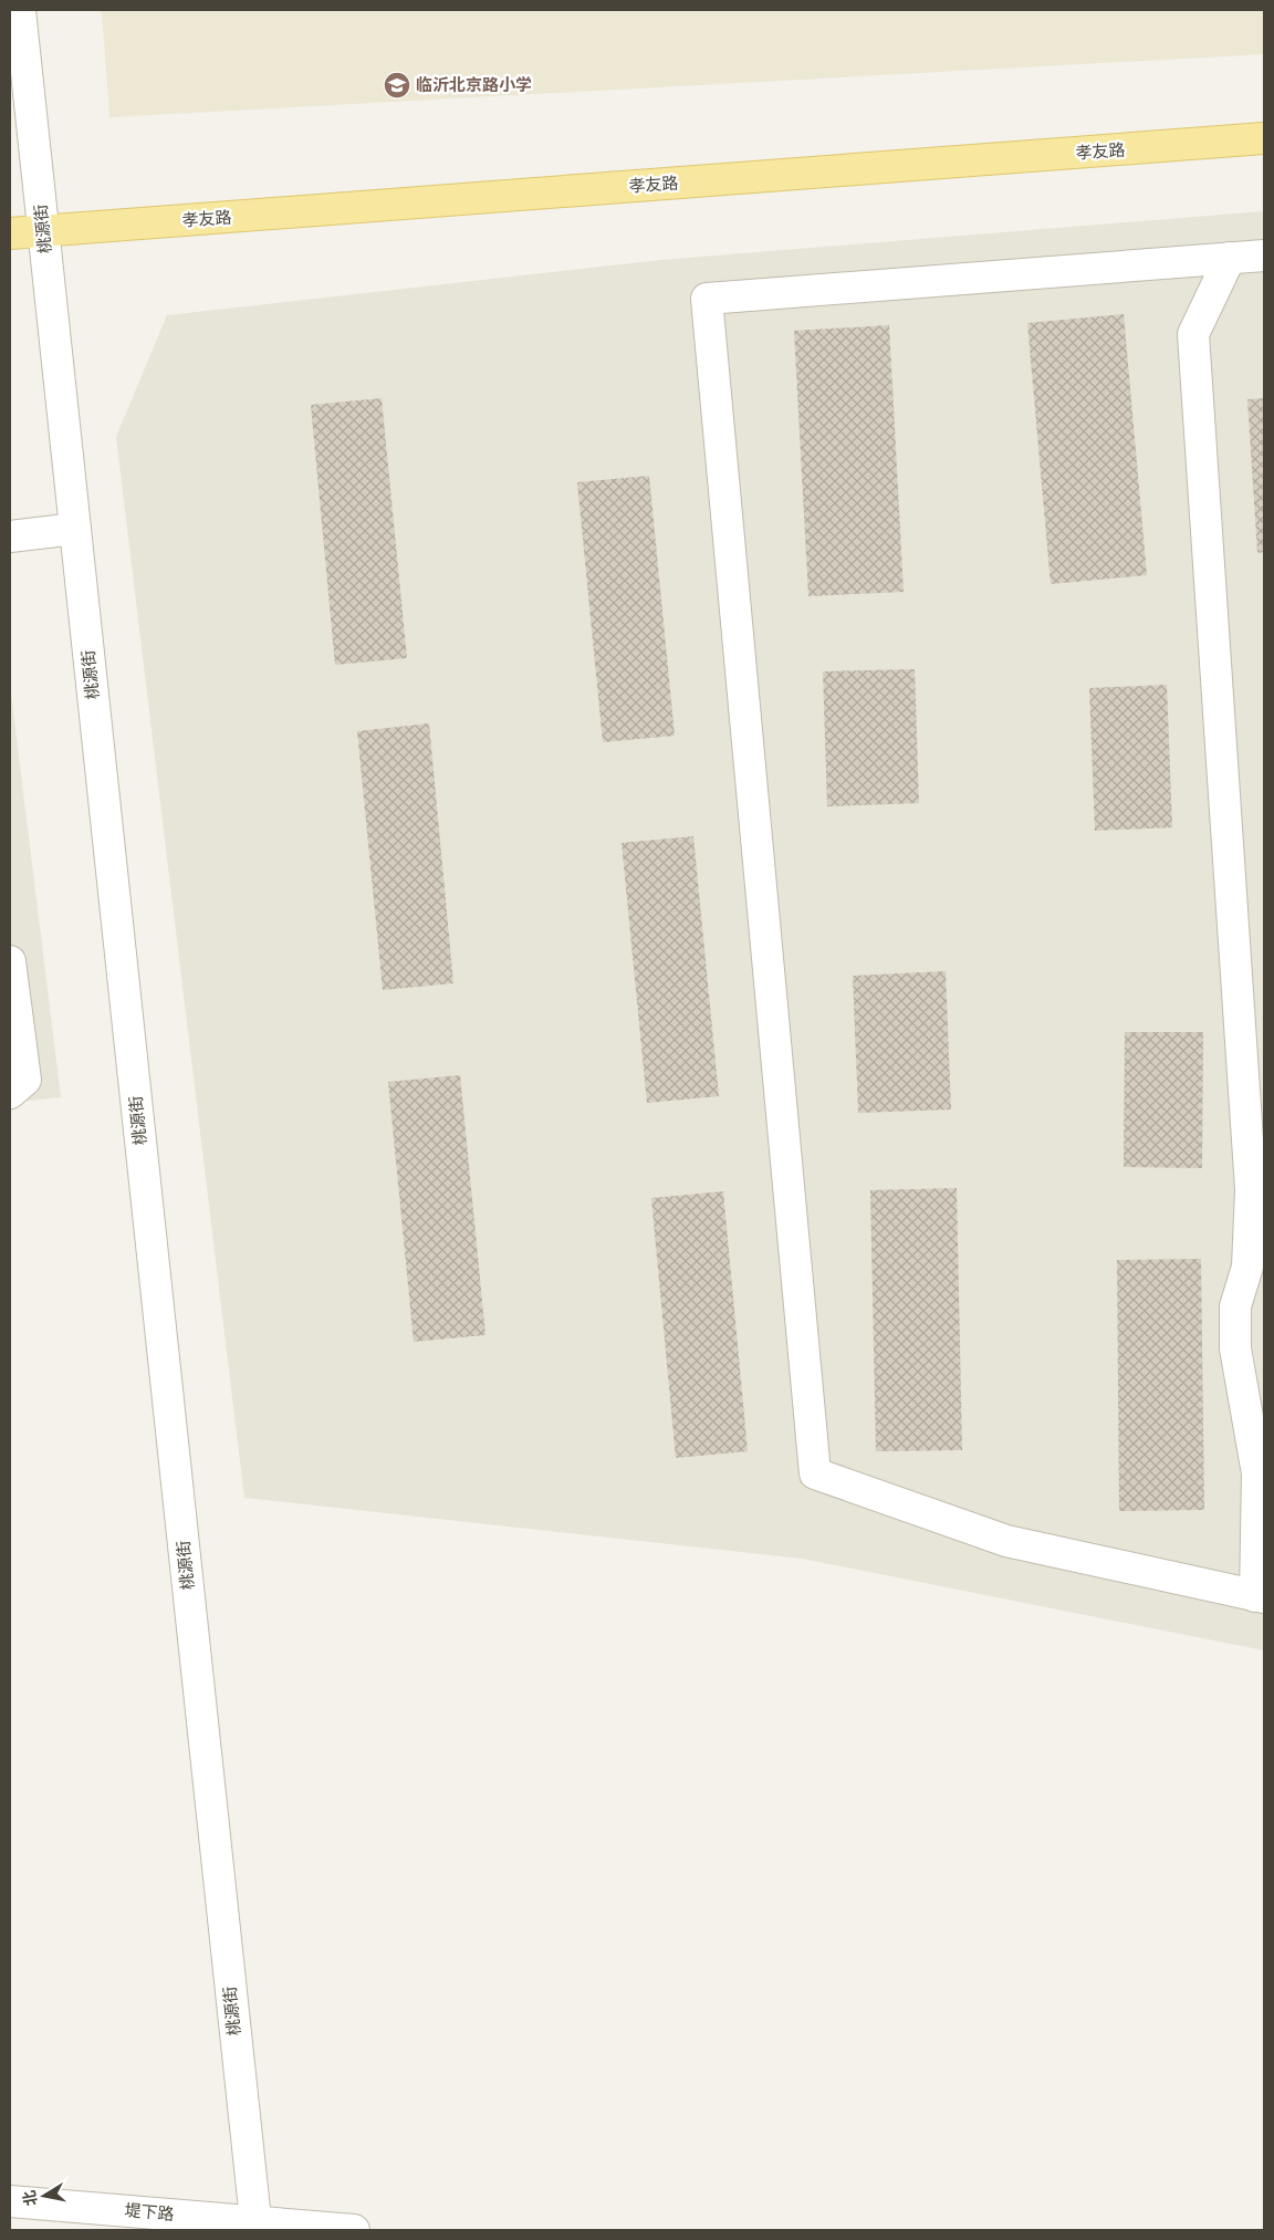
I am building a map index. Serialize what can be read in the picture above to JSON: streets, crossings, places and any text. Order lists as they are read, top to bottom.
{
  "streets": {
    "main road": ["孝友路"],
    "street": ["桃源街", "堤下路"]
  },
  "crossings": [
    ["孝友路", "桃源街"],
    ["桃源街", "堤下路"]
  ],
  "places": {
    "school or university": ["临沂北京路小学"]
  },
  "north": "left"
}
